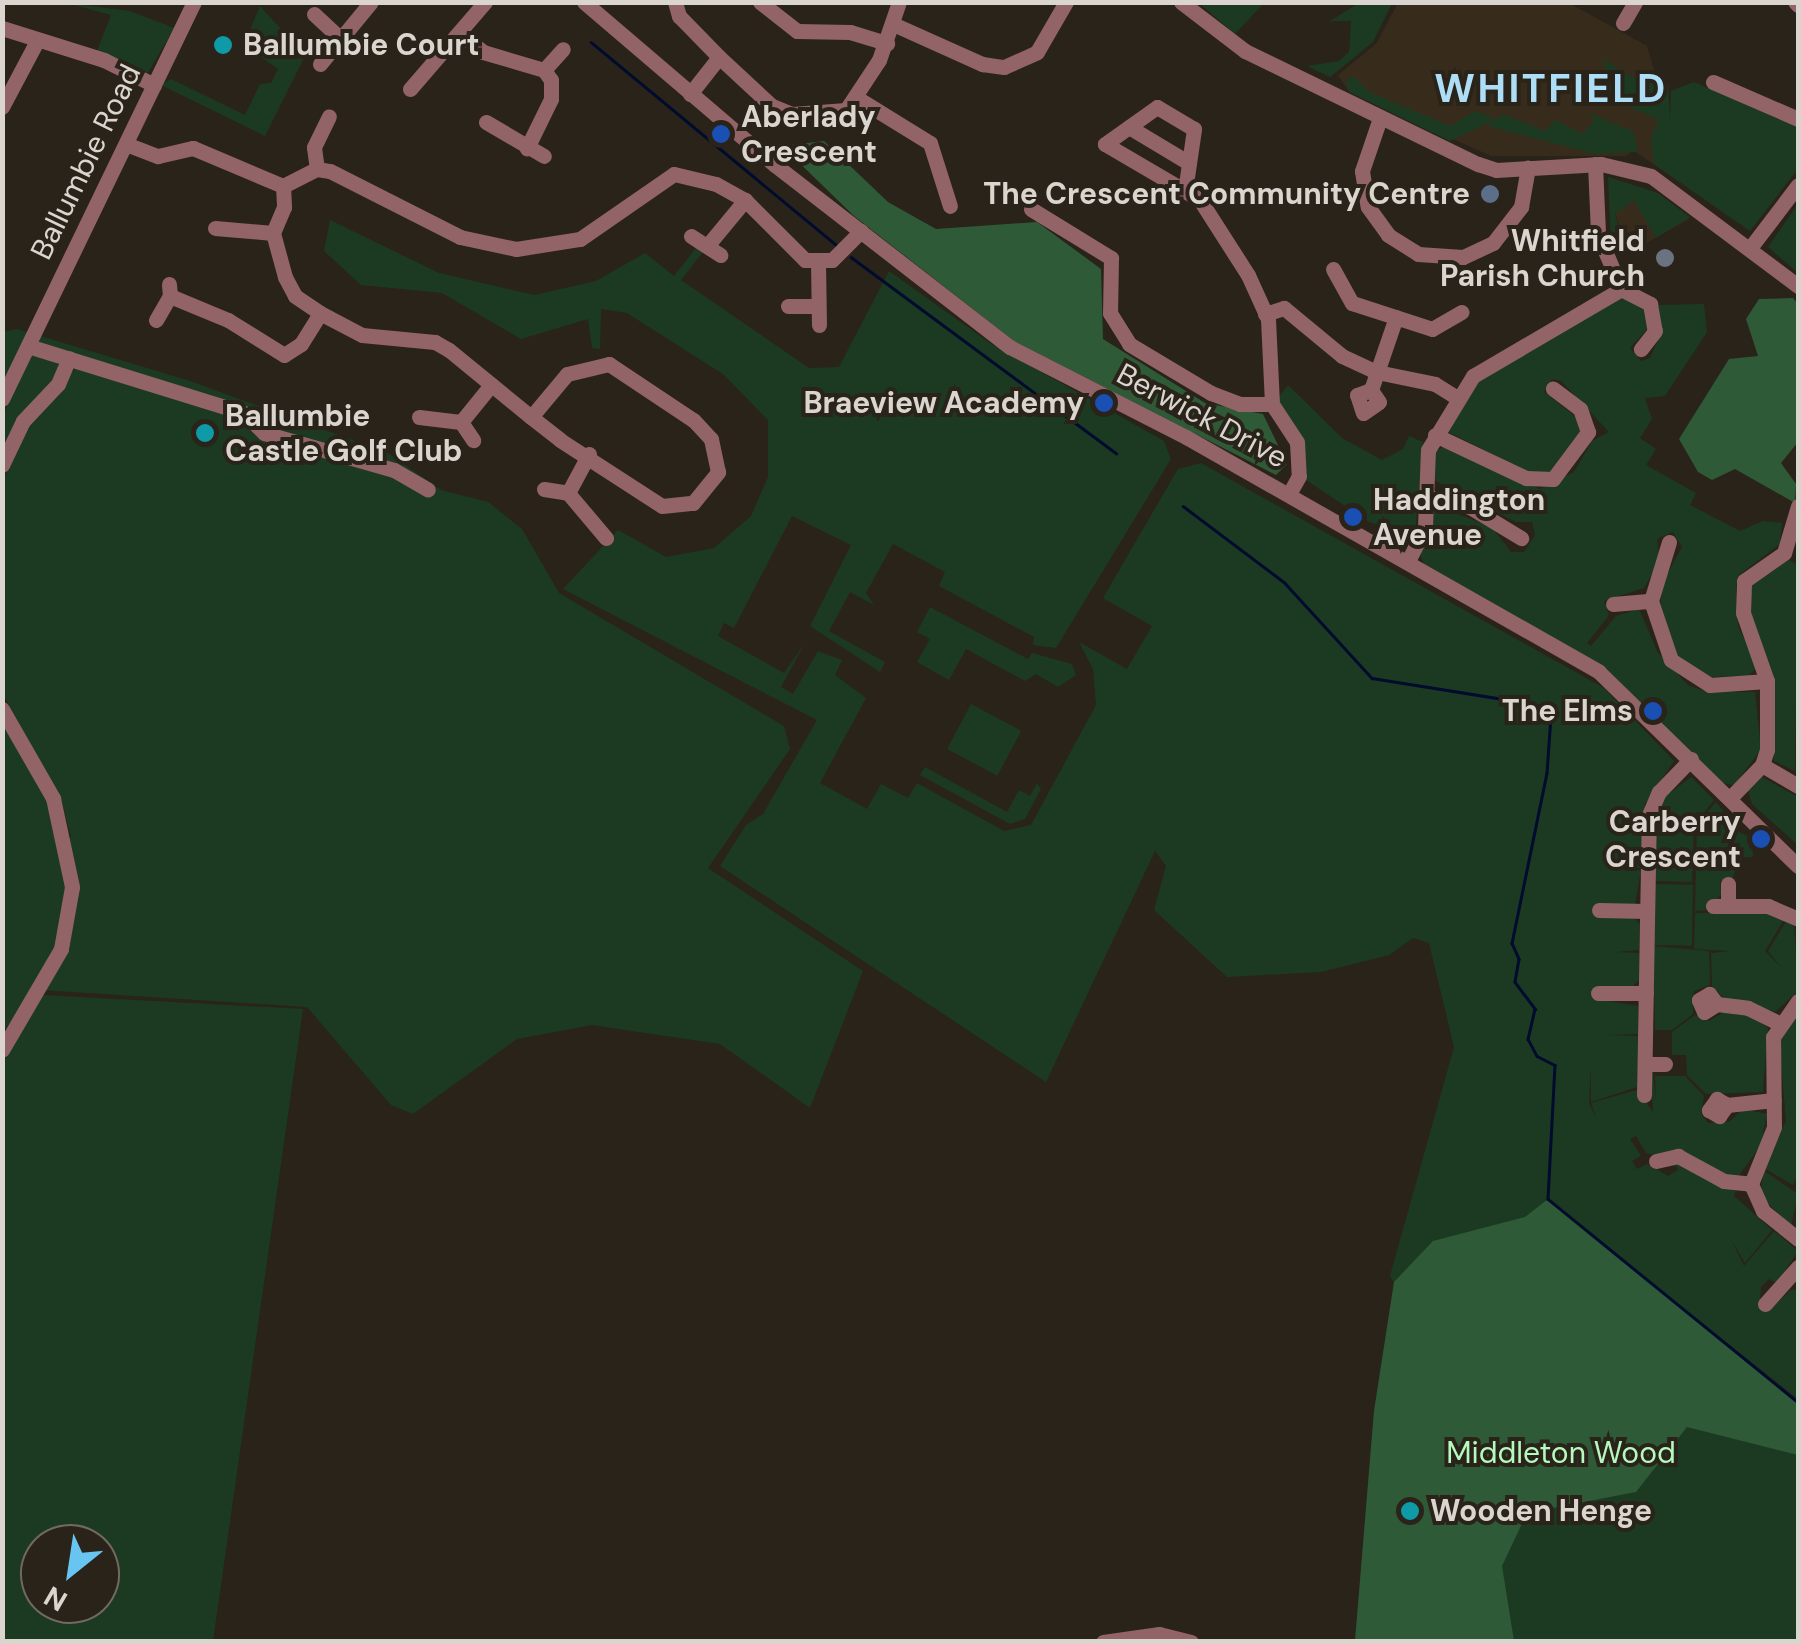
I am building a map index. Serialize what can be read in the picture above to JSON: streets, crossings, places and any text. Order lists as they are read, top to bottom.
{
  "streets": {
    "street": ["Ballumbie Road", "Berwick Drive"]
  },
  "districts": ["WHITFIELD"],
  "parks": ["Middleton Wood"],
  "places": [
    "Ballumbie Court",
    "Aberlady Crescent",
    "The Crescent Community Centre",
    "Whitfield Parish Church",
    "Braeview Academy",
    "Ballumbie Castle Golf Club",
    "Haddington Avenue",
    "The Elms",
    "Carberry Crescent",
    "Wooden Henge"
  ],
  "north": "bottom left"
}
